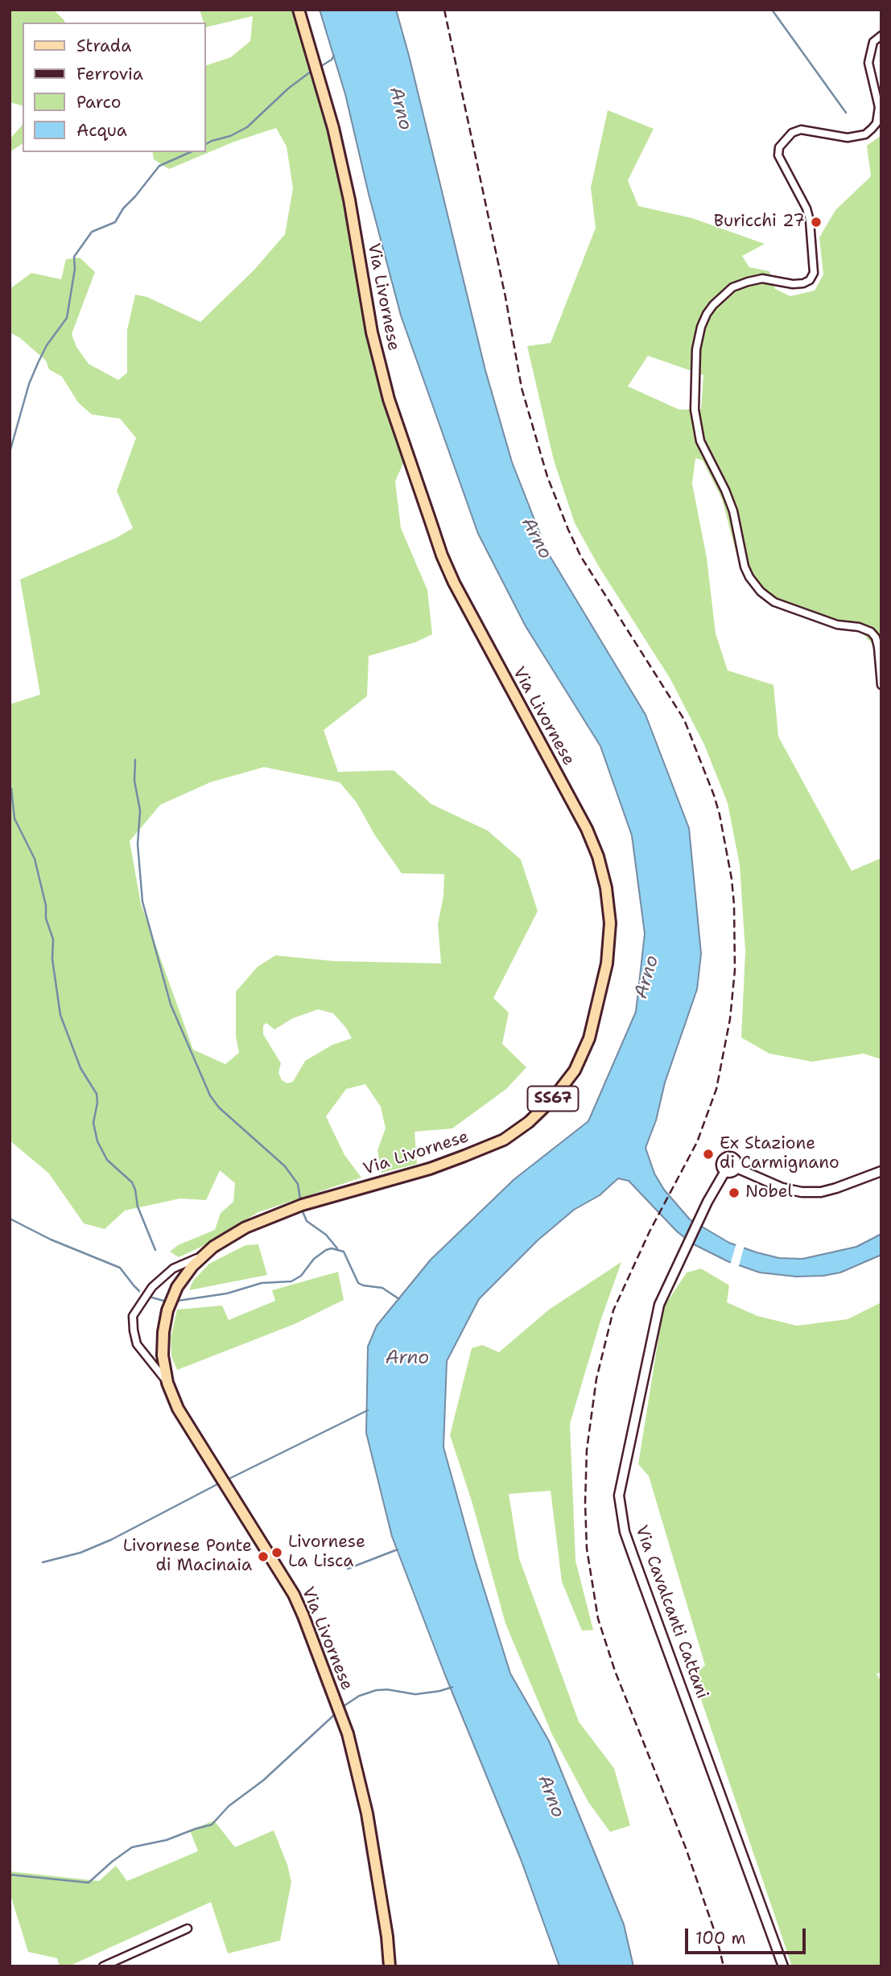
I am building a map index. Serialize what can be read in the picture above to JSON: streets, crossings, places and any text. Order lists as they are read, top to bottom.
{
  "streets": {
    "main road": ["Via Livornese", "SS67"],
    "street": ["Via Cavalcanti Cattani"]
  },
  "water": ["Arno"],
  "places": [
    "Buricchi 27",
    "Ex Stazione di Carmignano",
    "Nobel",
    "Livornese La Lisca",
    "Livornese Ponte di Macinaia"
  ],
  "legend": [
    "Strada",
    "Ferrovia",
    "Parco",
    "Acqua"
  ],
  "scale_bar": "100 m"
}
